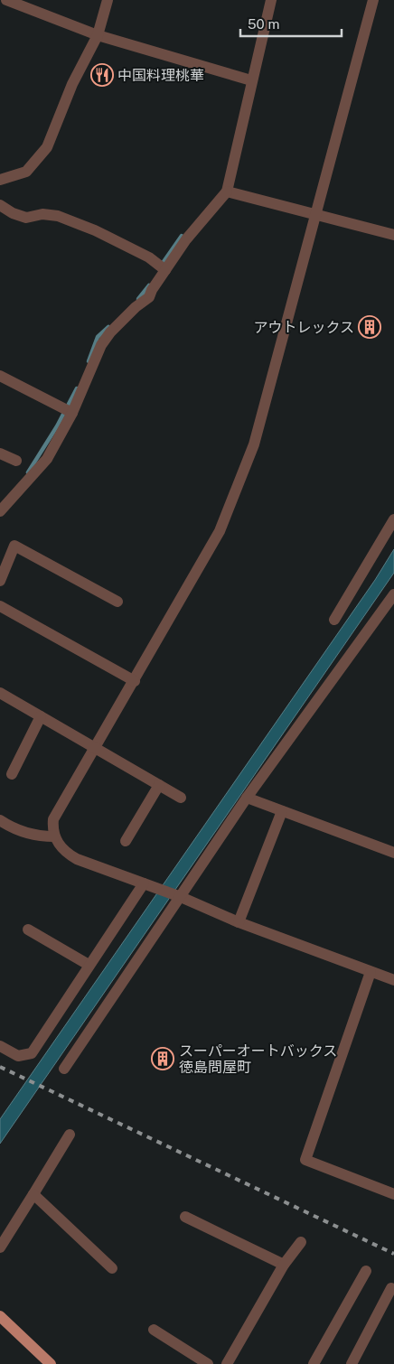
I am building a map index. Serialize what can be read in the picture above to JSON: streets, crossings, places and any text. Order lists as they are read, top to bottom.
{
  "places": {
    "restaurant": ["中国料理桃華"],
    "building": ["アウトレックス", "スーパーオートバックス 徳島問屋町"]
  },
  "scale_bar": "50 m"
}
